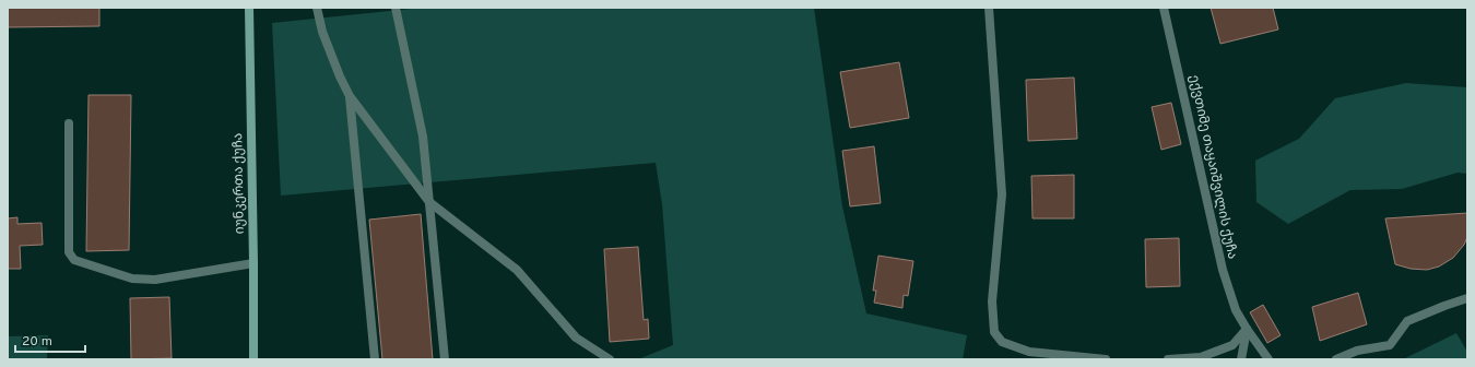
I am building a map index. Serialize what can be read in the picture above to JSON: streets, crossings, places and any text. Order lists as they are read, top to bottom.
{
  "streets": {
    "main road": ["იუნკერთა ქუჩა"],
    "street": ["ექვთიმე თაყაიშვილის ქუჩა"]
  },
  "scale_bar": "20 m"
}
